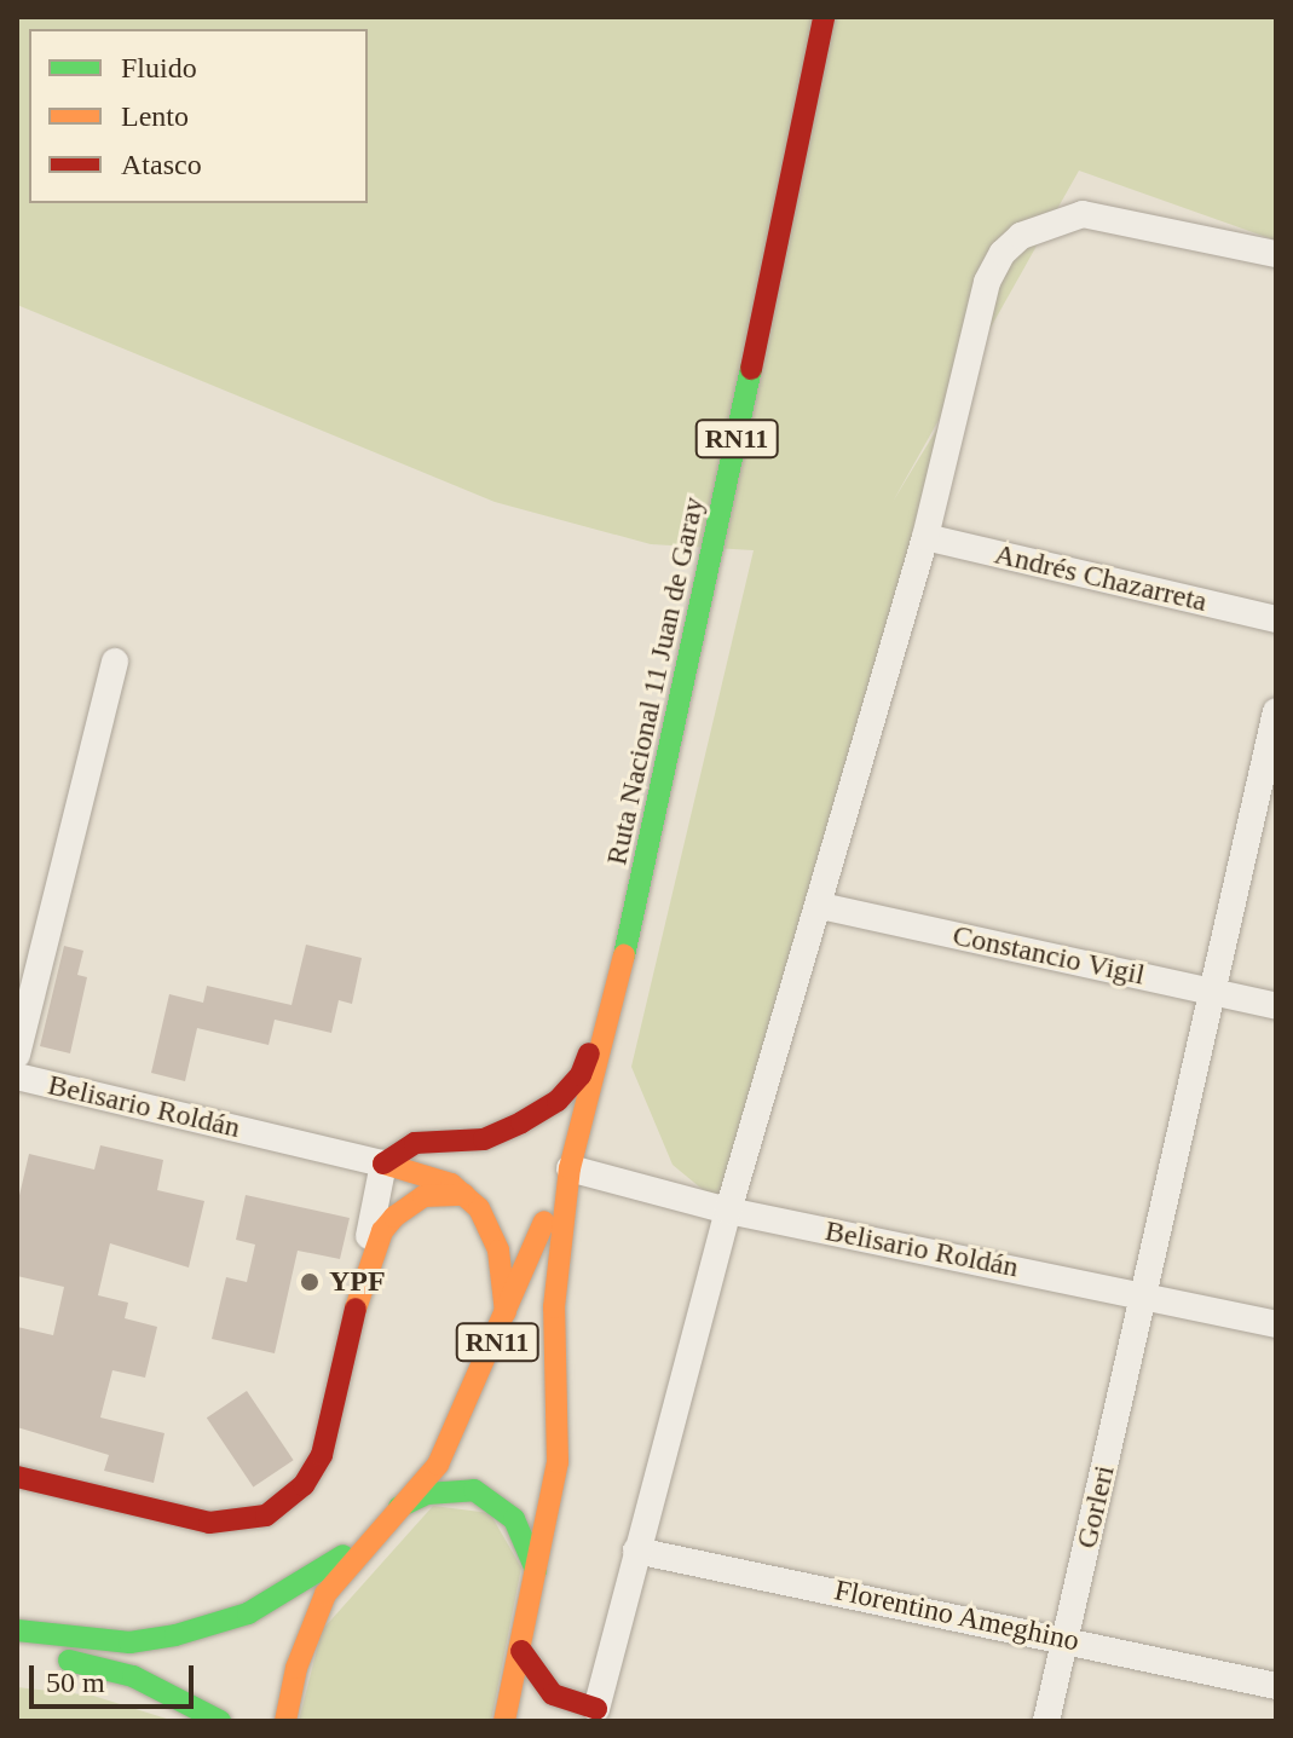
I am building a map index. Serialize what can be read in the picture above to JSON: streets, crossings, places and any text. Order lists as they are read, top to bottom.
{
  "streets": {
    "main road": ["RN11", "Ruta Nacional 11 Juan de Garay"],
    "street": [
      "Andrés Chazarreta",
      "Constancio Vigil",
      "Belisario Roldán",
      "Gorleri",
      "Florentino Ameghino"
    ]
  },
  "crossings": [
    ["Ruta Nacional 11 Juan de Garay", "Belisario Roldán"],
    ["Constancio Vigil", "Gorleri"],
    ["Belisario Roldán", "Gorleri"],
    ["Gorleri", "Florentino Ameghino"]
  ],
  "places": ["YPF"],
  "legend": ["Fluido", "Lento", "Atasco"],
  "scale_bar": "50 m"
}
